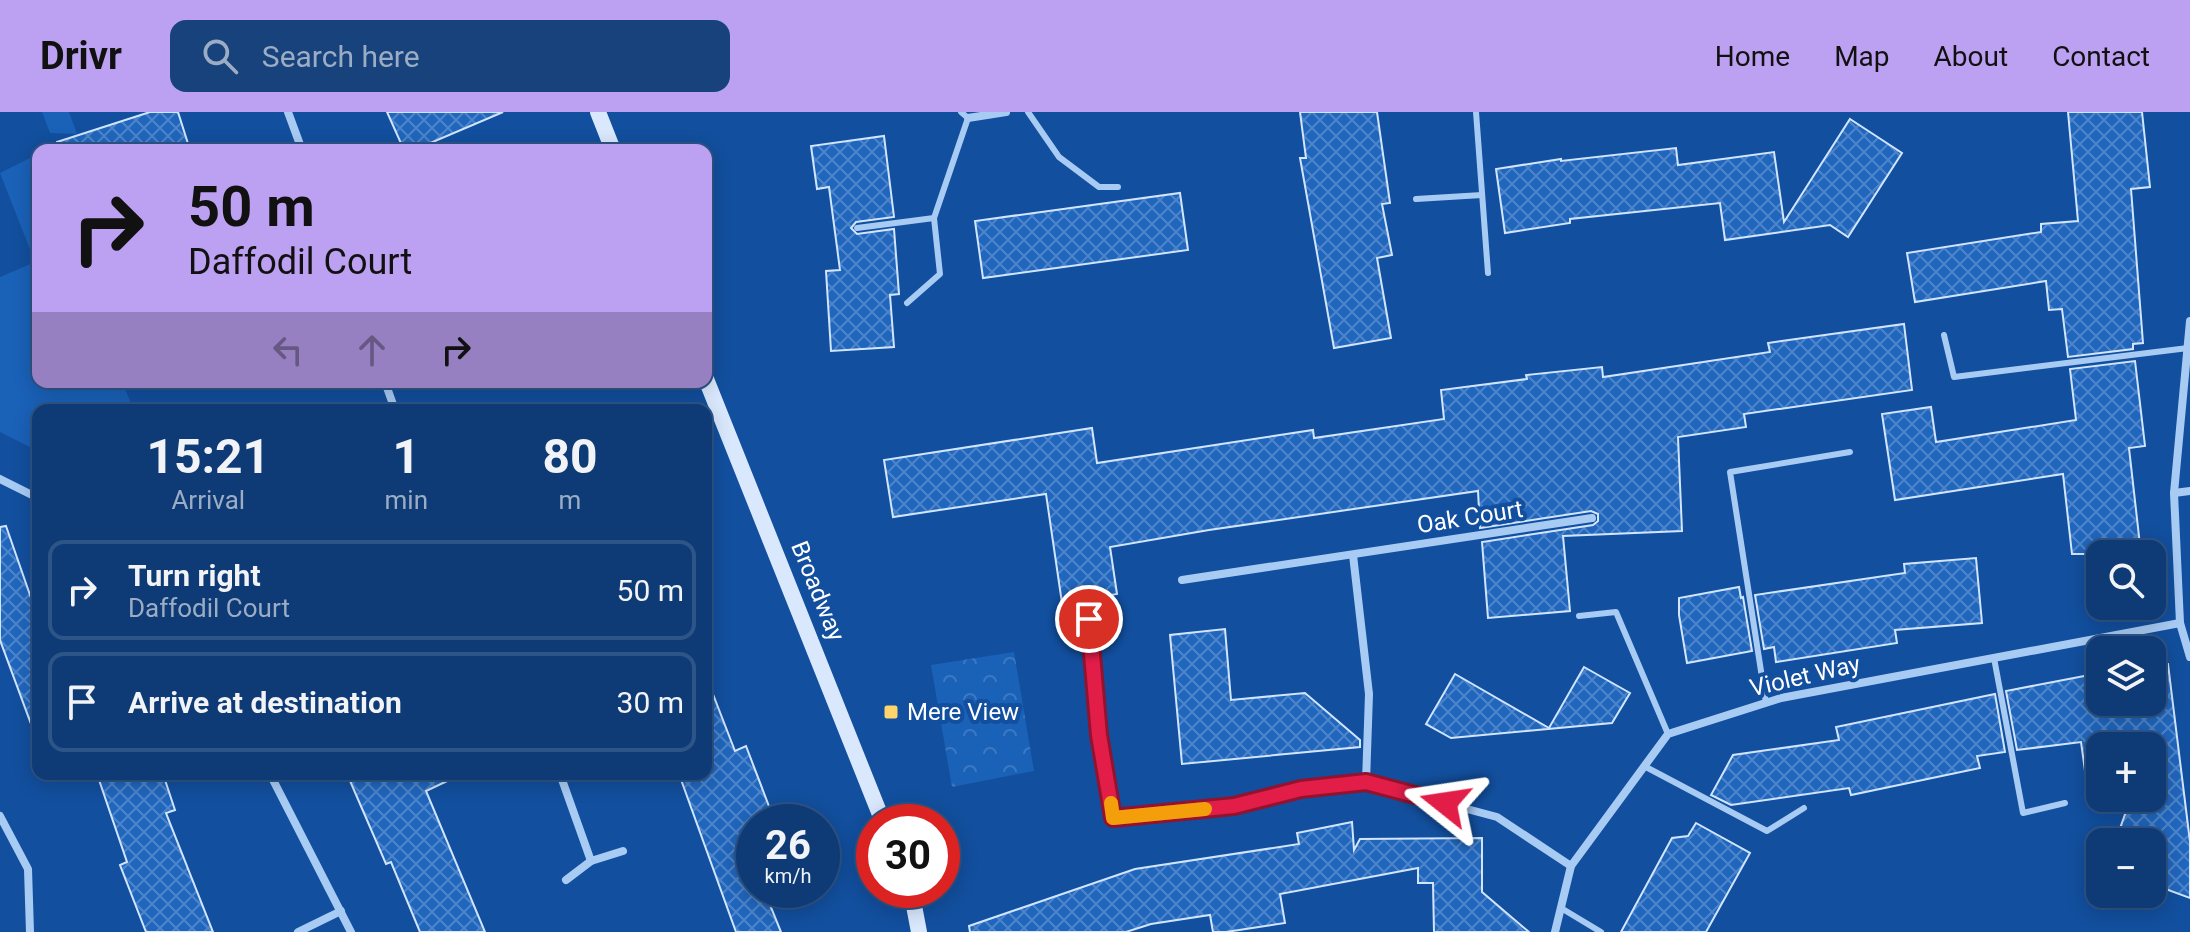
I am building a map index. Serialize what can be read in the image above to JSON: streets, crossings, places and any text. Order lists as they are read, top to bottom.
{
  "streets": {
    "main road": ["Broadway"],
    "street": ["Oak Court", "Violet Way"]
  },
  "places": {
    "transit": ["Mere View"]
  },
  "page": {
    "header": "Drivr",
    "search": "Search here",
    "nav": [
      "Home",
      "Map",
      "About",
      "Contact"
    ],
    "turn": ["50 m", "Daffodil Court"],
    "eta": [
      "15:21",
      "Arrival",
      "1",
      "min",
      "80",
      "m"
    ],
    "map_buttons": ["+", "−"],
    "list": [
      {
        "name": "Turn right",
        "note": "Daffodil Court",
        "value": "50 m"
      },
      {
        "name": "Arrive at destination",
        "value": "30 m"
      }
    ],
    "speed": "26 km/h",
    "limit": "30"
  }
}
